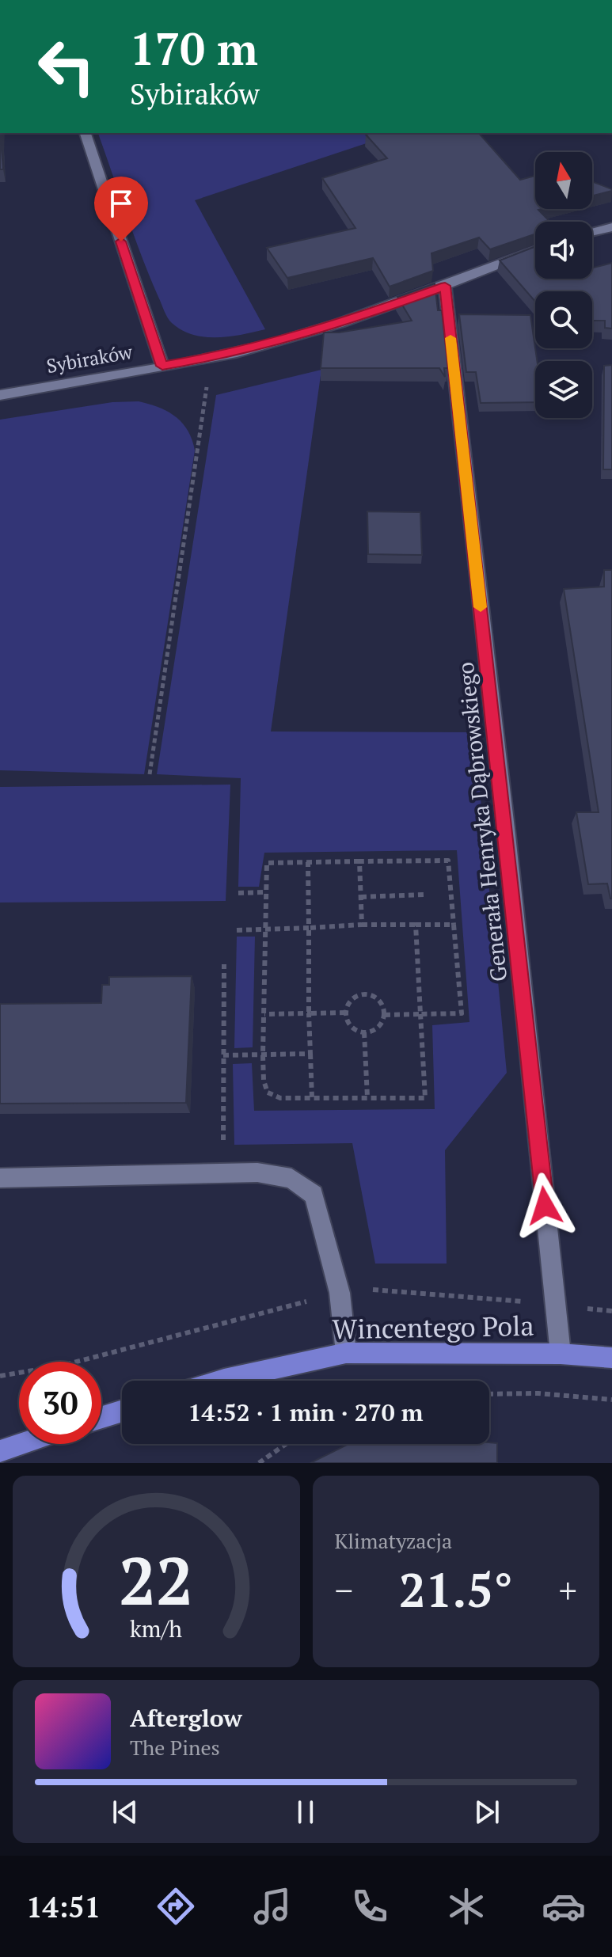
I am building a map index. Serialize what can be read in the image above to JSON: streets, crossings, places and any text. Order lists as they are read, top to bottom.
{
  "streets": {
    "main road": ["Wincentego Pola"],
    "street": ["Sybiraków", "Generała Henryka Dąbrowskiego"]
  },
  "crossings": [
    ["Sybiraków", "Generała Henryka Dąbrowskiego"],
    ["Generała Henryka Dąbrowskiego", "Wincentego Pola"]
  ],
  "north": "top",
  "page": {
    "turn": ["170 m", "Sybiraków"],
    "limit": "30",
    "trip": "14:52 · 1 min · 270 m",
    "tile": "Klimatyzacja",
    "heat": ["−", "21.5°", "+"],
    "song": ["Afterglow", "The Pines"],
    "tabs": "14:51",
    "gauge": ["22", "km/h"]
  }
}
